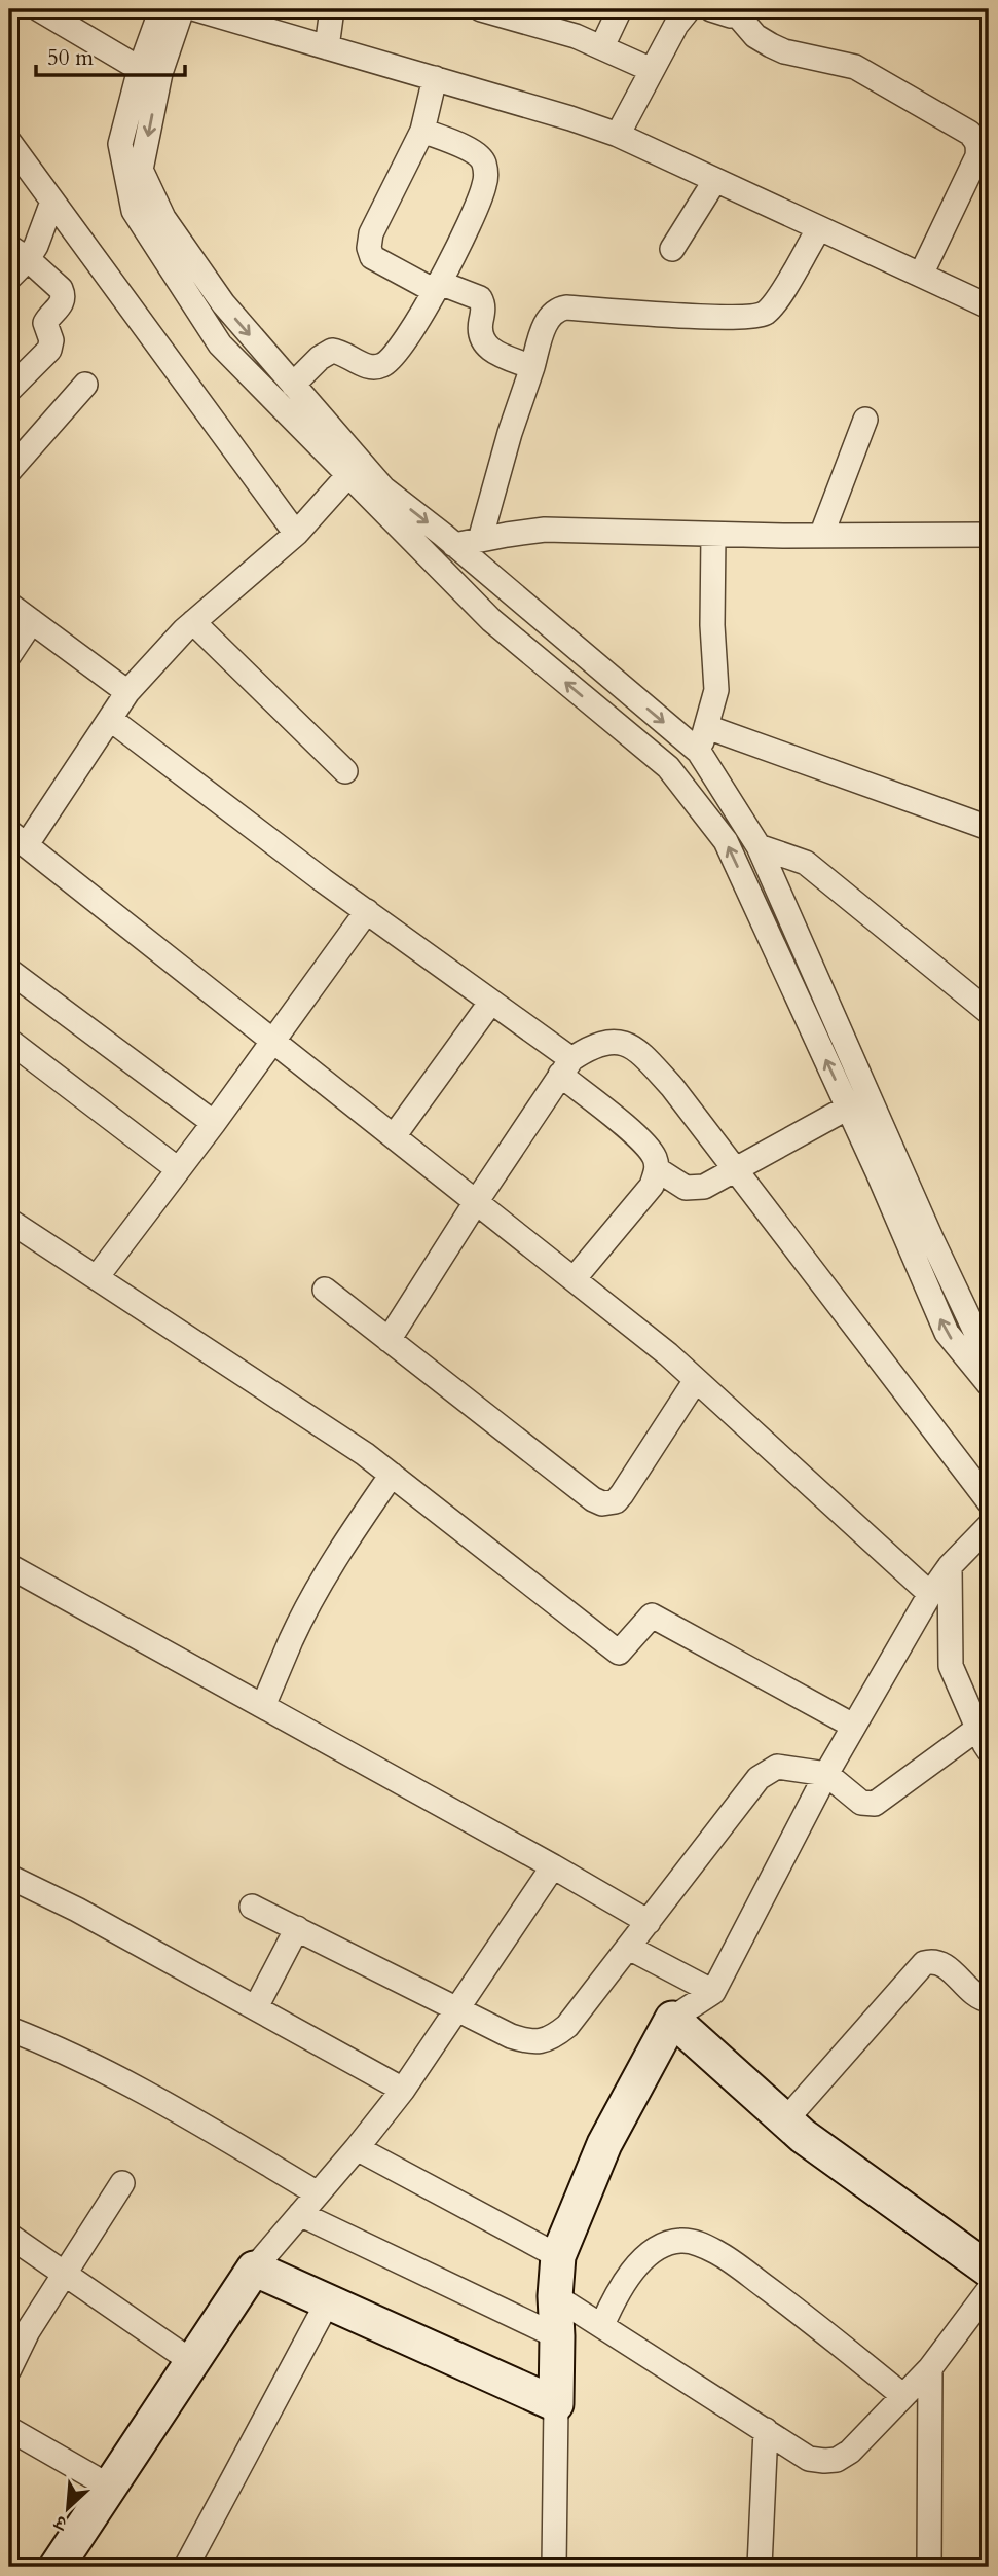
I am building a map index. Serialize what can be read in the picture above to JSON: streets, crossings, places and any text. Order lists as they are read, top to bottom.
{
  "scale_bar": "50 m",
  "north": "bottom left"
}
